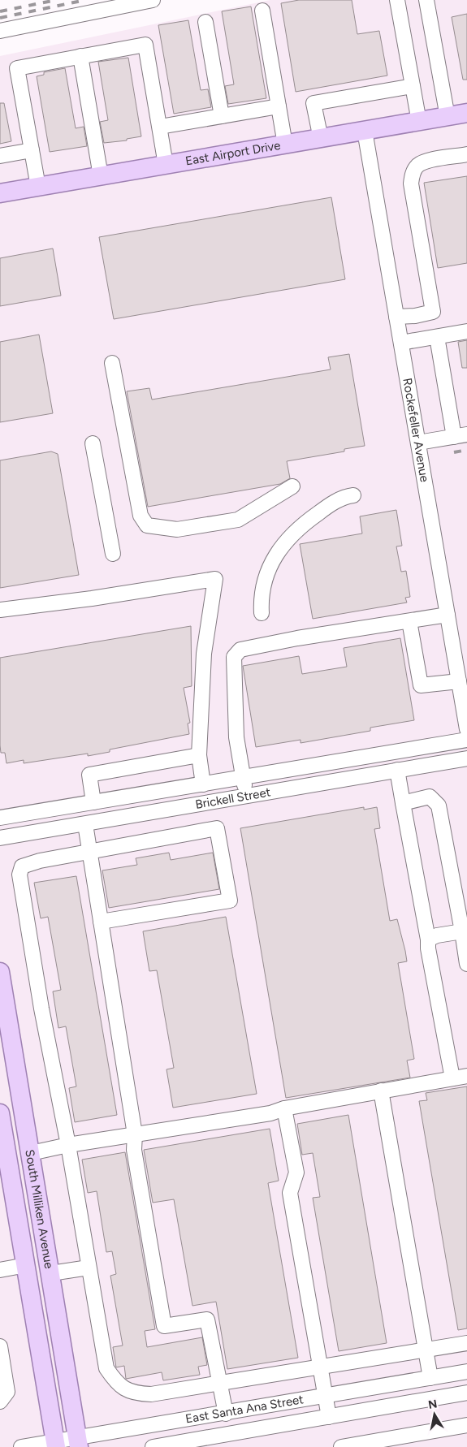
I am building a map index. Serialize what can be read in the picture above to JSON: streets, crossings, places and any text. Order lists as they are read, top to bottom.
{
  "streets": {
    "main road": ["East Airport Drive", "South Milliken Avenue"],
    "street": ["Rockefeller Avenue", "Brickell Street", "East Santa Ana Street"]
  },
  "crossings": [
    ["East Airport Drive", "Rockefeller Avenue"],
    ["South Milliken Avenue", "East Santa Ana Street"]
  ],
  "north": "top"
}
